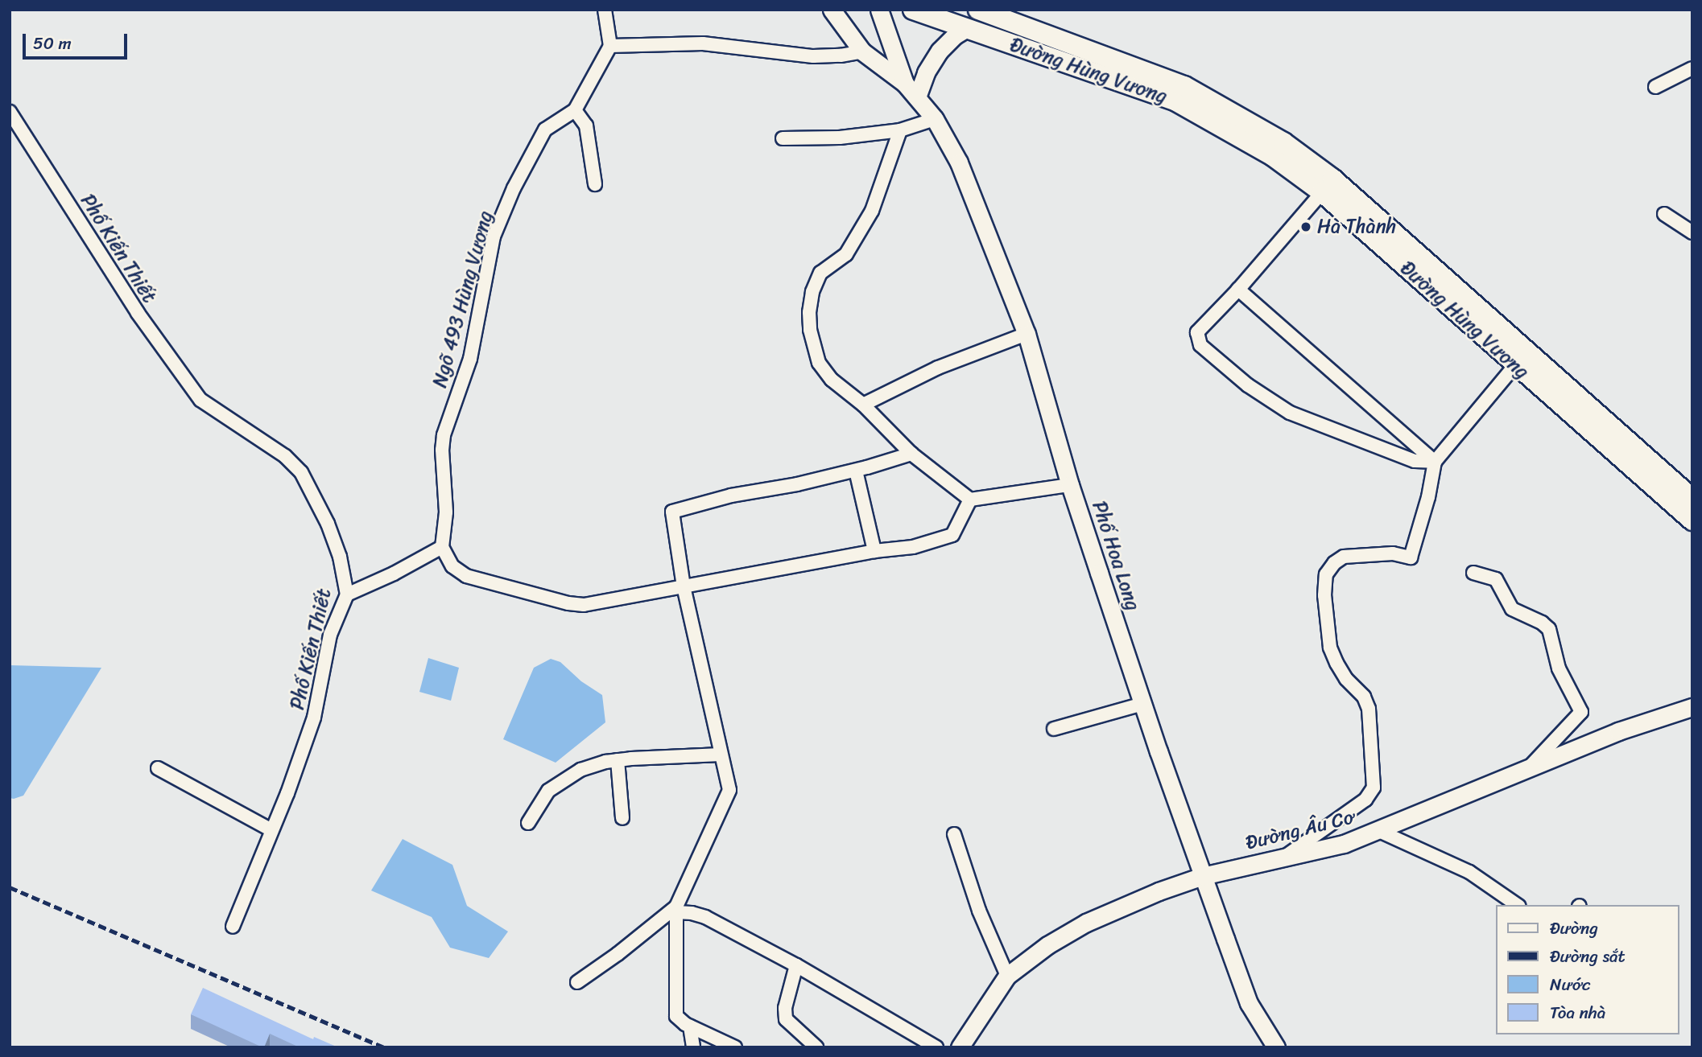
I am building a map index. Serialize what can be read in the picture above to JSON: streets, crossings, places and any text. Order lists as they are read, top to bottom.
{
  "streets": {
    "main road": ["Đường Hùng Vương"],
    "street": [
      "Phố Kiến Thiết",
      "Ngõ 493 Hùng Vương",
      "Phố Hoa Long",
      "Đường Âu Cơ"
    ]
  },
  "crossings": [
    ["Phố Hoa Long", "Đường Âu Cơ"]
  ],
  "places": ["Hà Thành"],
  "legend": [
    "Đường",
    "Đường sắt",
    "Nước",
    "Tòa nhà"
  ],
  "scale_bar": "50 m"
}
